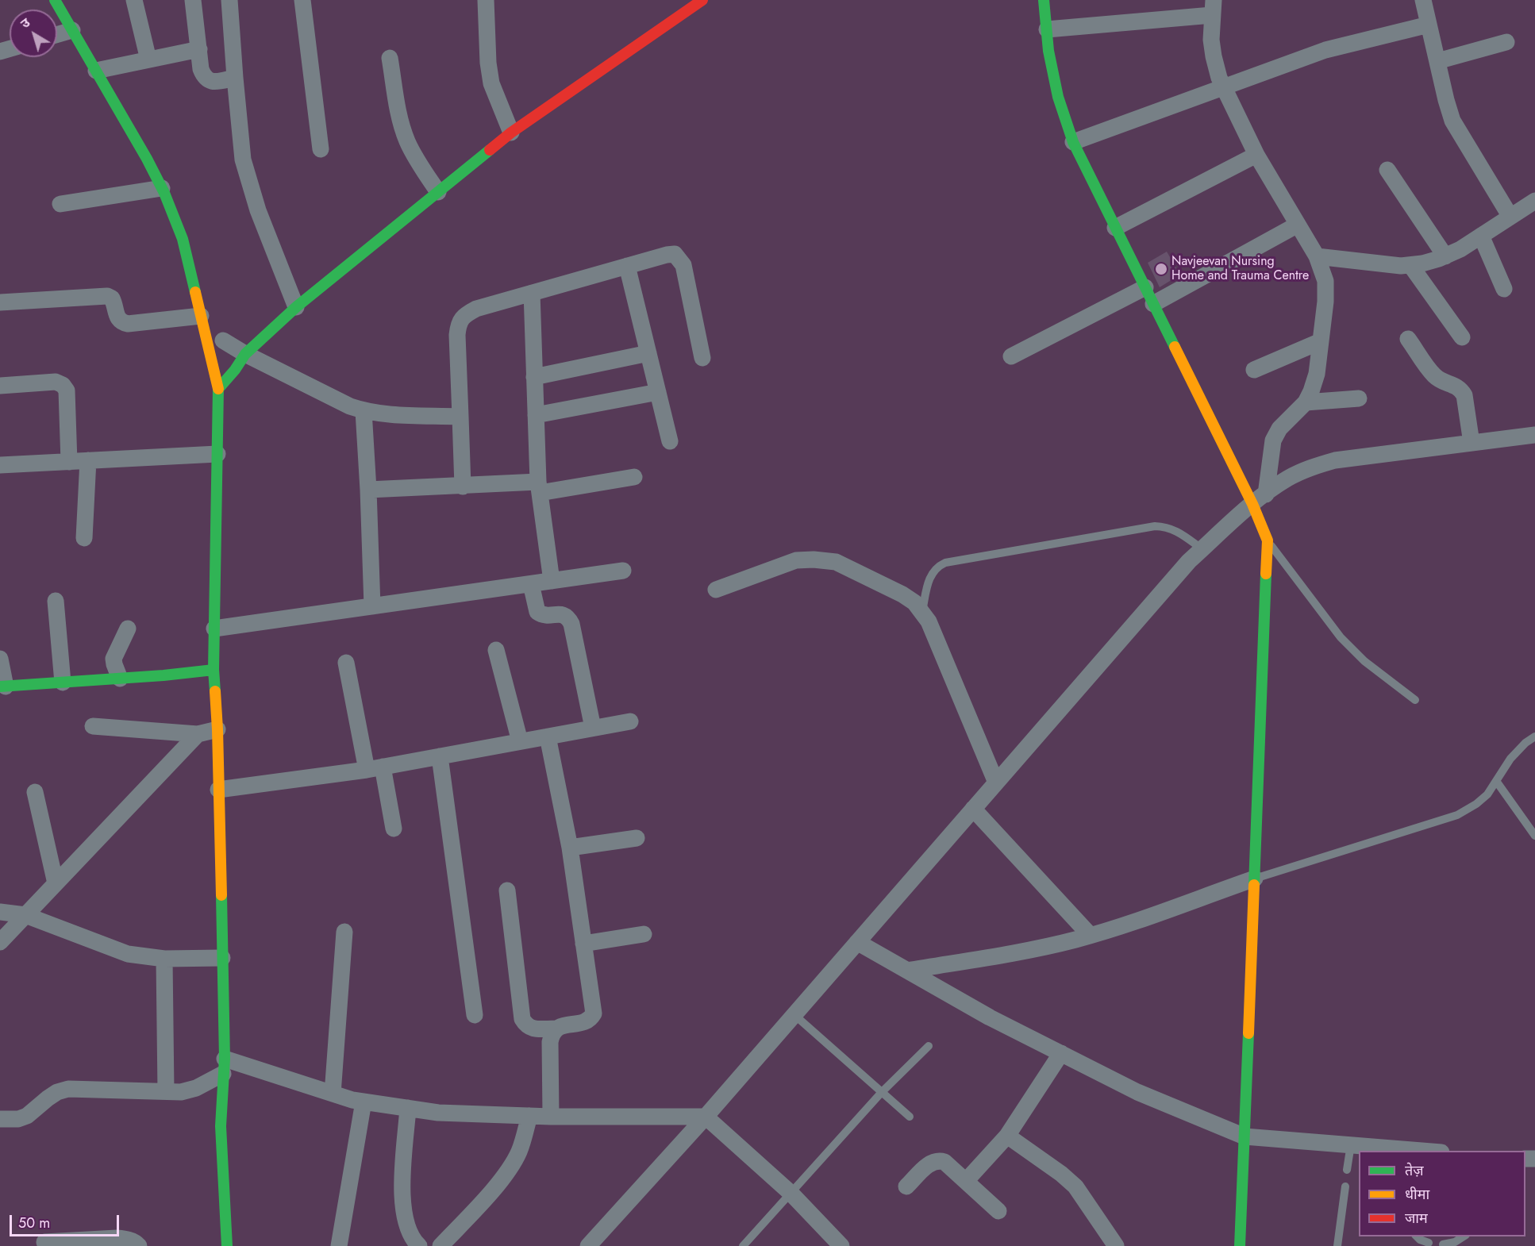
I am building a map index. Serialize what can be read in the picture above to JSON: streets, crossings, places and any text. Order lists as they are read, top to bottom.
{
  "places": ["Navjeevan Nursing Home and Trauma Centre"],
  "legend": ["तेज़", "धीमा", "जाम"],
  "scale_bar": "50 m",
  "north": "top left"
}
